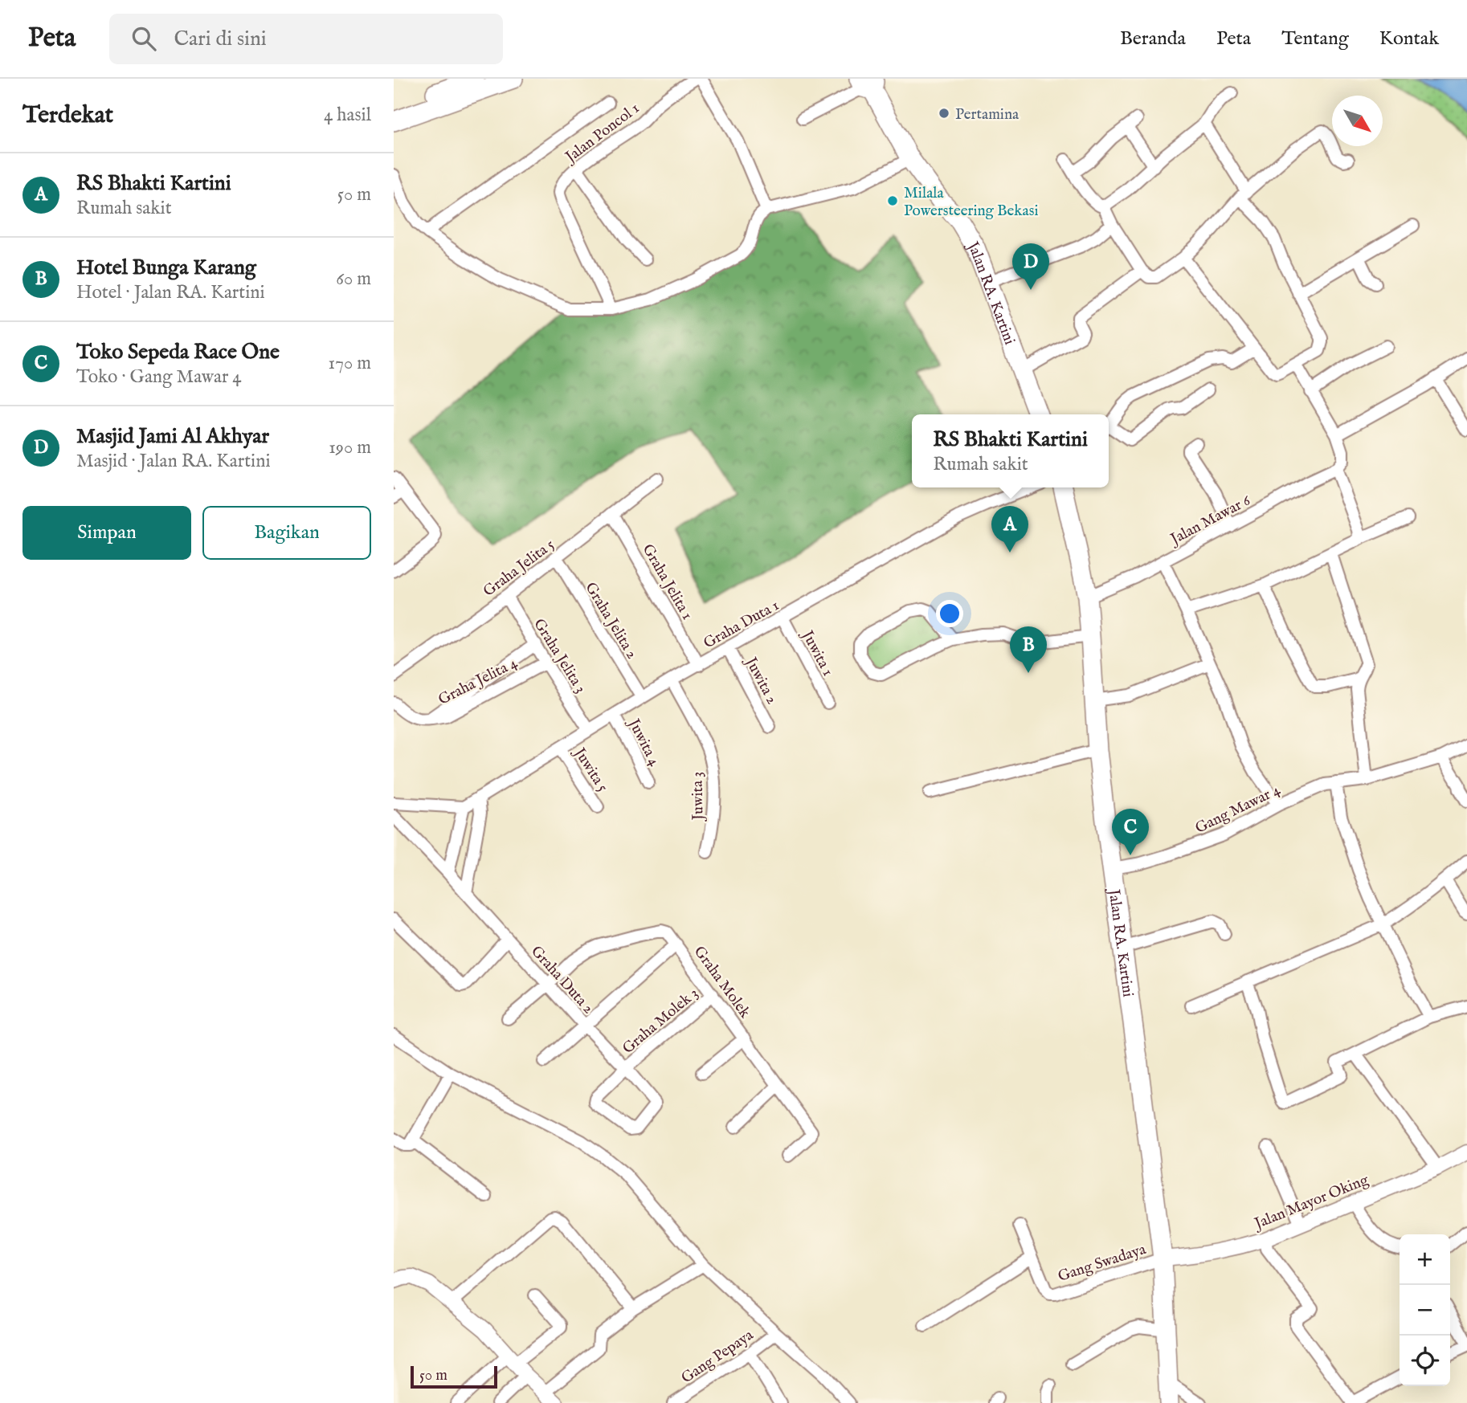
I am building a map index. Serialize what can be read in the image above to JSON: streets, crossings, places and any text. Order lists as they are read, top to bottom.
{
  "streets": {
    "main road": ["Jalan RA. Kartini"],
    "street": [
      "Jalan Poncol 1",
      "Jalan Mawar 6",
      "Graha Jelita 5",
      "Graha Jelita 1",
      "Graha Jelita 2",
      "Graha Duta 1",
      "Juwita 1",
      "Graha Jelita 3",
      "Graha Jelita 4",
      "Juwita 2",
      "Juwita 4",
      "Juwita 5",
      "Juwita 3",
      "Gang Mawar 4",
      "Graha Duta 2",
      "Graha Molek",
      "Graha Molek 3",
      "Jalan Mayor Oking",
      "Gang Swadaya",
      "Gang Pepaya"
    ]
  },
  "crossings": [
    ["Jalan RA. Kartini", "Jalan Mawar 6"],
    ["Jalan RA. Kartini", "Gang Mawar 4"],
    ["Jalan RA. Kartini", "Jalan Mayor Oking"],
    ["Jalan RA. Kartini", "Gang Swadaya"],
    ["Graha Jelita 5", "Graha Jelita 1"],
    ["Graha Jelita 5", "Graha Jelita 2"],
    ["Graha Jelita 5", "Graha Jelita 3"],
    ["Graha Jelita 1", "Graha Duta 1"],
    ["Graha Jelita 2", "Graha Duta 1"],
    ["Graha Duta 1", "Juwita 1"],
    ["Graha Duta 1", "Graha Jelita 3"],
    ["Graha Duta 1", "Juwita 2"],
    ["Graha Duta 1", "Juwita 4"],
    ["Graha Duta 1", "Juwita 5"],
    ["Graha Duta 1", "Juwita 3"],
    ["Graha Jelita 3", "Graha Jelita 4"],
    ["Graha Duta 2", "Graha Molek"],
    ["Graha Duta 2", "Graha Molek 3"],
    ["Graha Molek", "Graha Molek 3"],
    ["Jalan Mayor Oking", "Gang Swadaya"]
  ],
  "places": ["Pertamina", "Milala Powersteering Bekasi"],
  "scale_bar": "50 m",
  "north": "bottom right",
  "page": {
    "header": "Peta",
    "search": "Cari di sini",
    "nav": [
      "Beranda",
      "Peta",
      "Tentang",
      "Kontak"
    ],
    "heading": ["Terdekat", "4 hasil"],
    "list": [
      {
        "mark": "A",
        "name": "RS Bhakti Kartini",
        "note": "Rumah sakit",
        "value": "50 m"
      },
      {
        "mark": "B",
        "name": "Hotel Bunga Karang",
        "note": "Hotel · Jalan RA. Kartini",
        "value": "60 m"
      },
      {
        "mark": "C",
        "name": "Toko Sepeda Race One",
        "note": "Toko · Gang Mawar 4",
        "value": "170 m"
      },
      {
        "mark": "D",
        "name": "Masjid Jami Al Akhyar",
        "note": "Masjid · Jalan RA. Kartini",
        "value": "190 m"
      }
    ],
    "pins": [
      "D",
      "A",
      "B",
      "C"
    ],
    "popup": ["RS Bhakti Kartini", "Rumah sakit"],
    "buttons": ["Simpan", "Bagikan"],
    "map_buttons": ["+", "−"],
    "scale": "50 m"
  }
}
